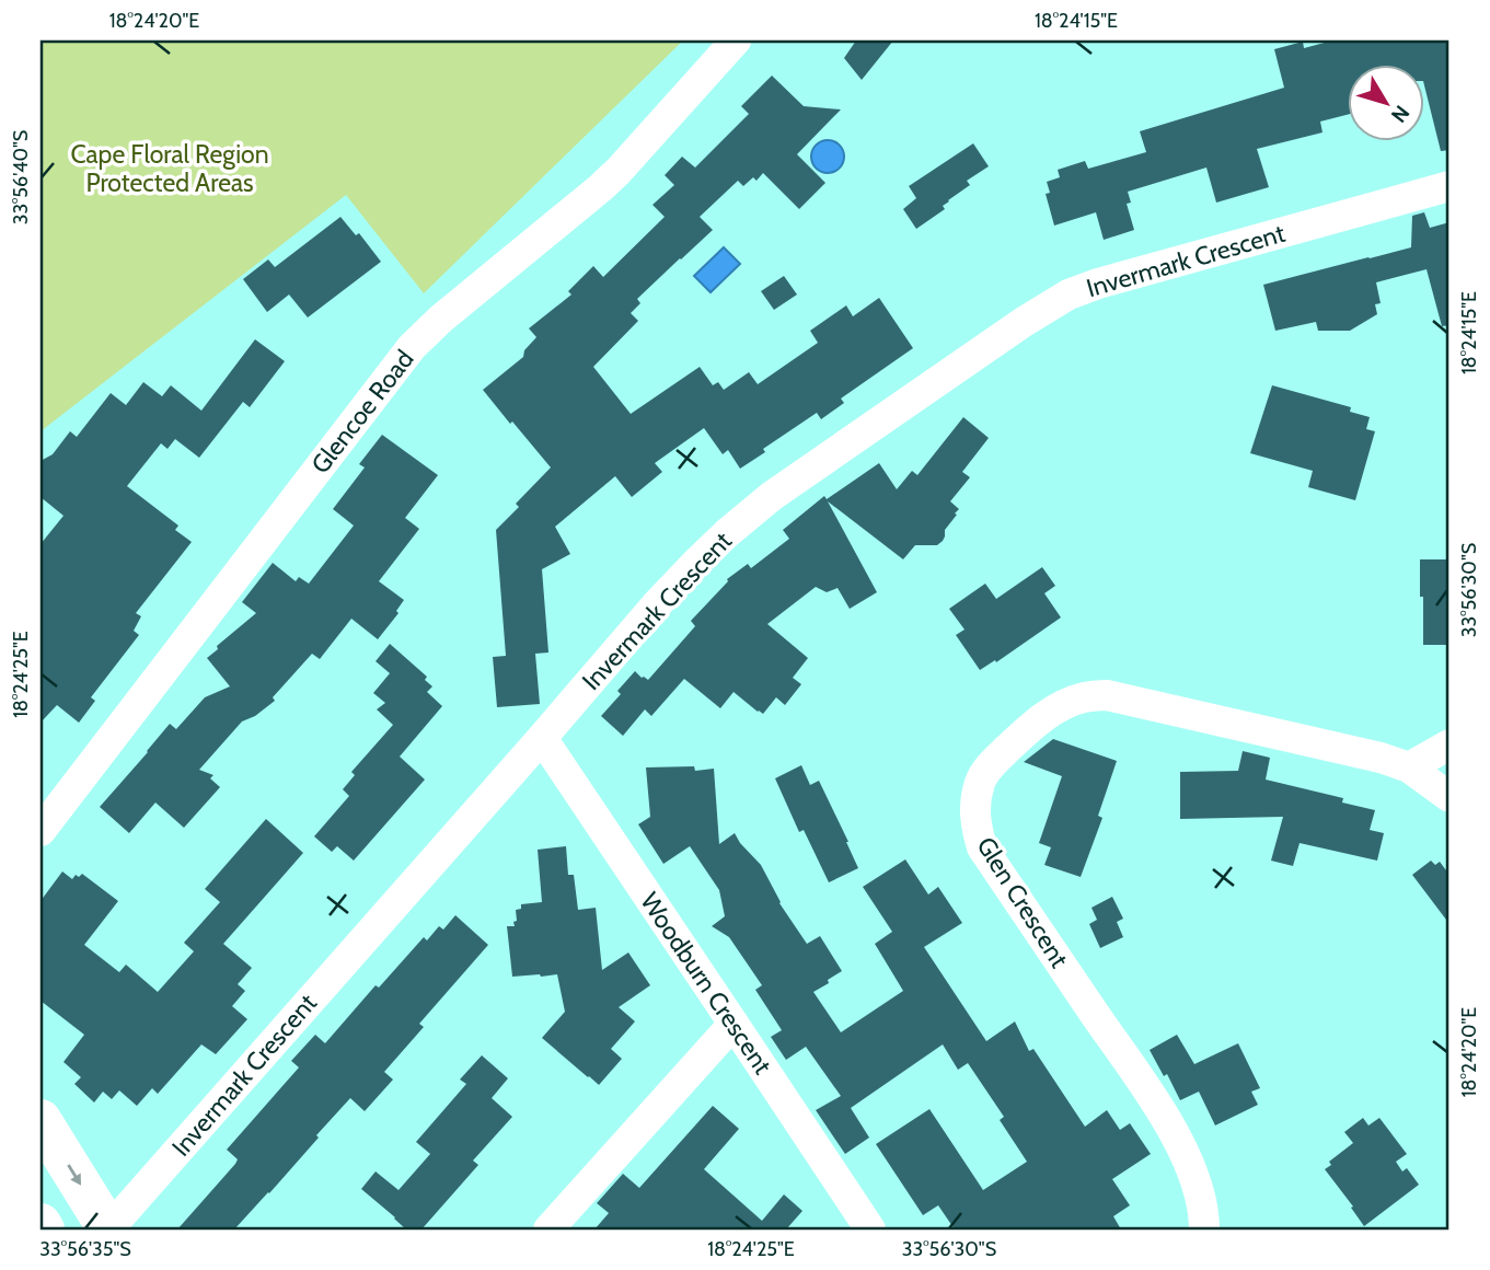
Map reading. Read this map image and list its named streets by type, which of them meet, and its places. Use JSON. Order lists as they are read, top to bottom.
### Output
{
  "streets": {
    "street": [
      "Invermark Crescent",
      "Glencoe Road",
      "Glen Crescent",
      "Woodburn Crescent"
    ]
  },
  "crossings": [
    ["Invermark Crescent", "Woodburn Crescent"]
  ],
  "parks": ["Cape Floral Region Protected Areas"],
  "north": "bottom right",
  "coordinates": [
    "18°24'20\"E",
    "18°24'15\"E",
    "33°56'40\"S",
    "33°56'30\"S",
    "18°24'25\"E",
    "33°56'35\"S"
  ]
}
